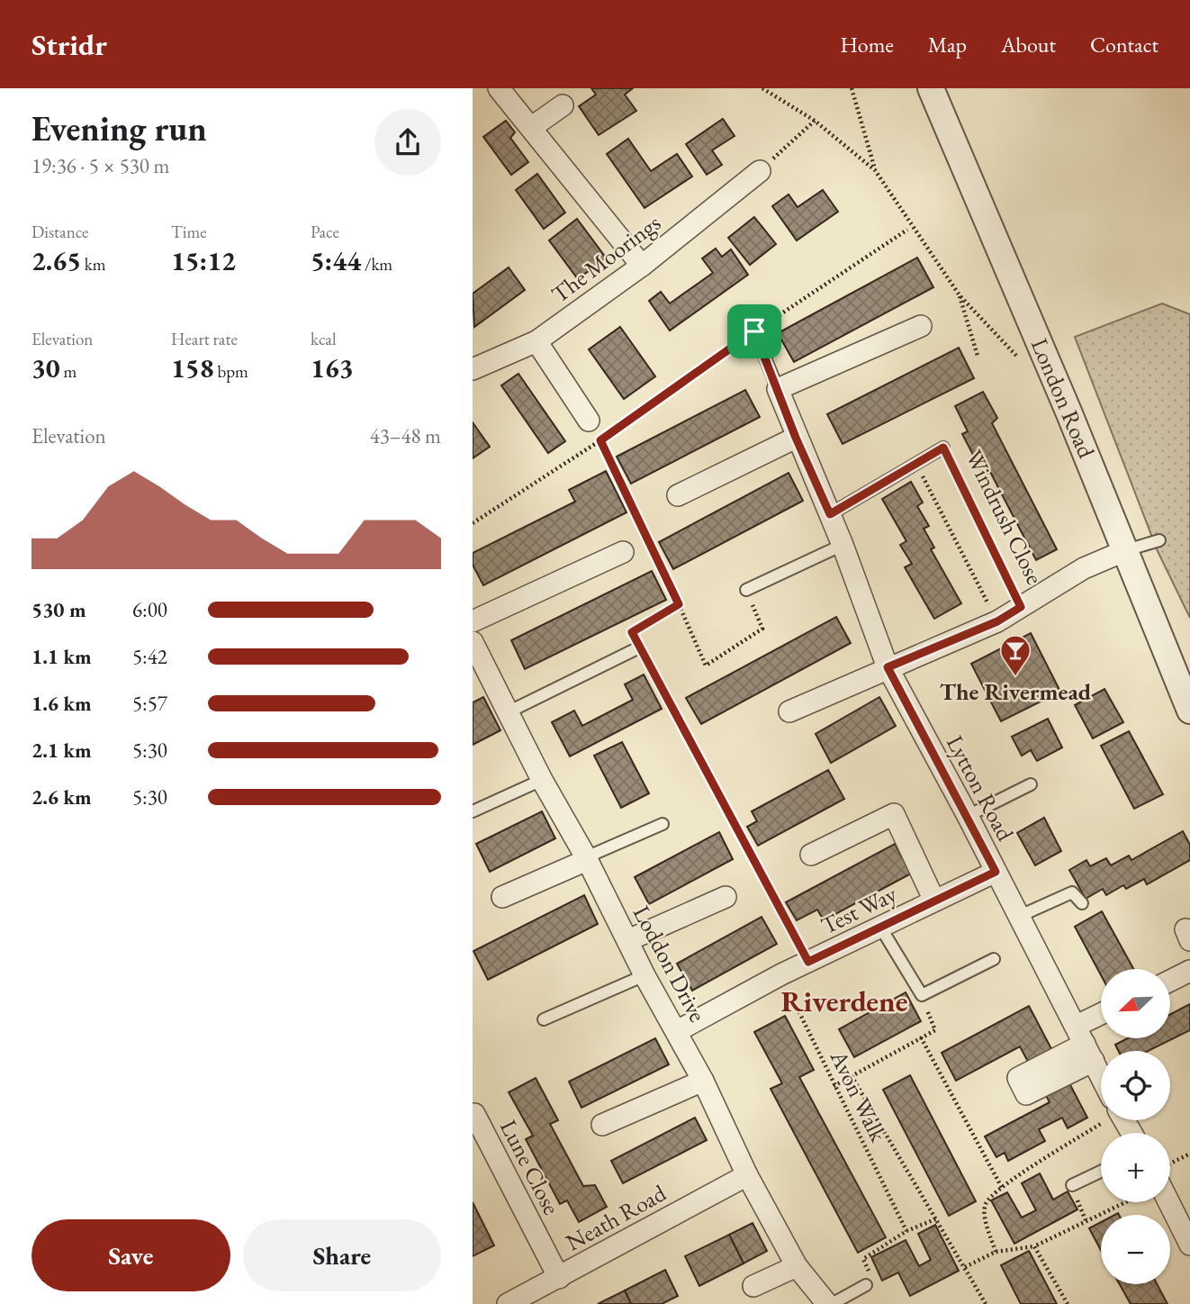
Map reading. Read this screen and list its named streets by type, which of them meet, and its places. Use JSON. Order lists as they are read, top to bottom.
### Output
{
  "streets": {
    "street": [
      "The Moorings",
      "London Road",
      "Windrush Close",
      "Lytton Road",
      "Test Way",
      "Loddon Drive",
      "Lune Close",
      "Neath Road"
    ],
    "path": ["Avon Walk"]
  },
  "crossings": [
    ["London Road", "Windrush Close"],
    ["Windrush Close", "Lytton Road"],
    ["Lytton Road", "Test Way"],
    ["Test Way", "Loddon Drive"],
    ["Test Way", "Avon Walk"],
    ["Loddon Drive", "Neath Road"],
    ["Lune Close", "Neath Road"]
  ],
  "districts": ["Riverdene"],
  "places": {
    "bar": ["The Rivermead"]
  },
  "north": "bottom left",
  "page": {
    "header": "Stridr",
    "nav": [
      "Home",
      "Map",
      "About",
      "Contact"
    ],
    "heading": ["Evening run", "19:36 · 5 × 530 m"],
    "stats": [
      ["Distance", "2.65 km"],
      ["Time", "15:12"],
      ["Pace", "5:44 /km"],
      ["Elevation", "30 m"],
      ["Heart rate", "158 bpm"],
      ["kcal", "163"]
    ],
    "chart": ["Elevation", "43–48 m"],
    "list": [
      {
        "name": "530 m",
        "note": "6:00"
      },
      {
        "name": "1.1 km",
        "note": "5:42"
      },
      {
        "name": "1.6 km",
        "note": "5:57"
      },
      {
        "name": "2.1 km",
        "note": "5:30"
      },
      {
        "name": "2.6 km",
        "note": "5:30"
      }
    ],
    "map_buttons": ["+", "−"],
    "buttons": ["Save", "Share"]
  }
}
